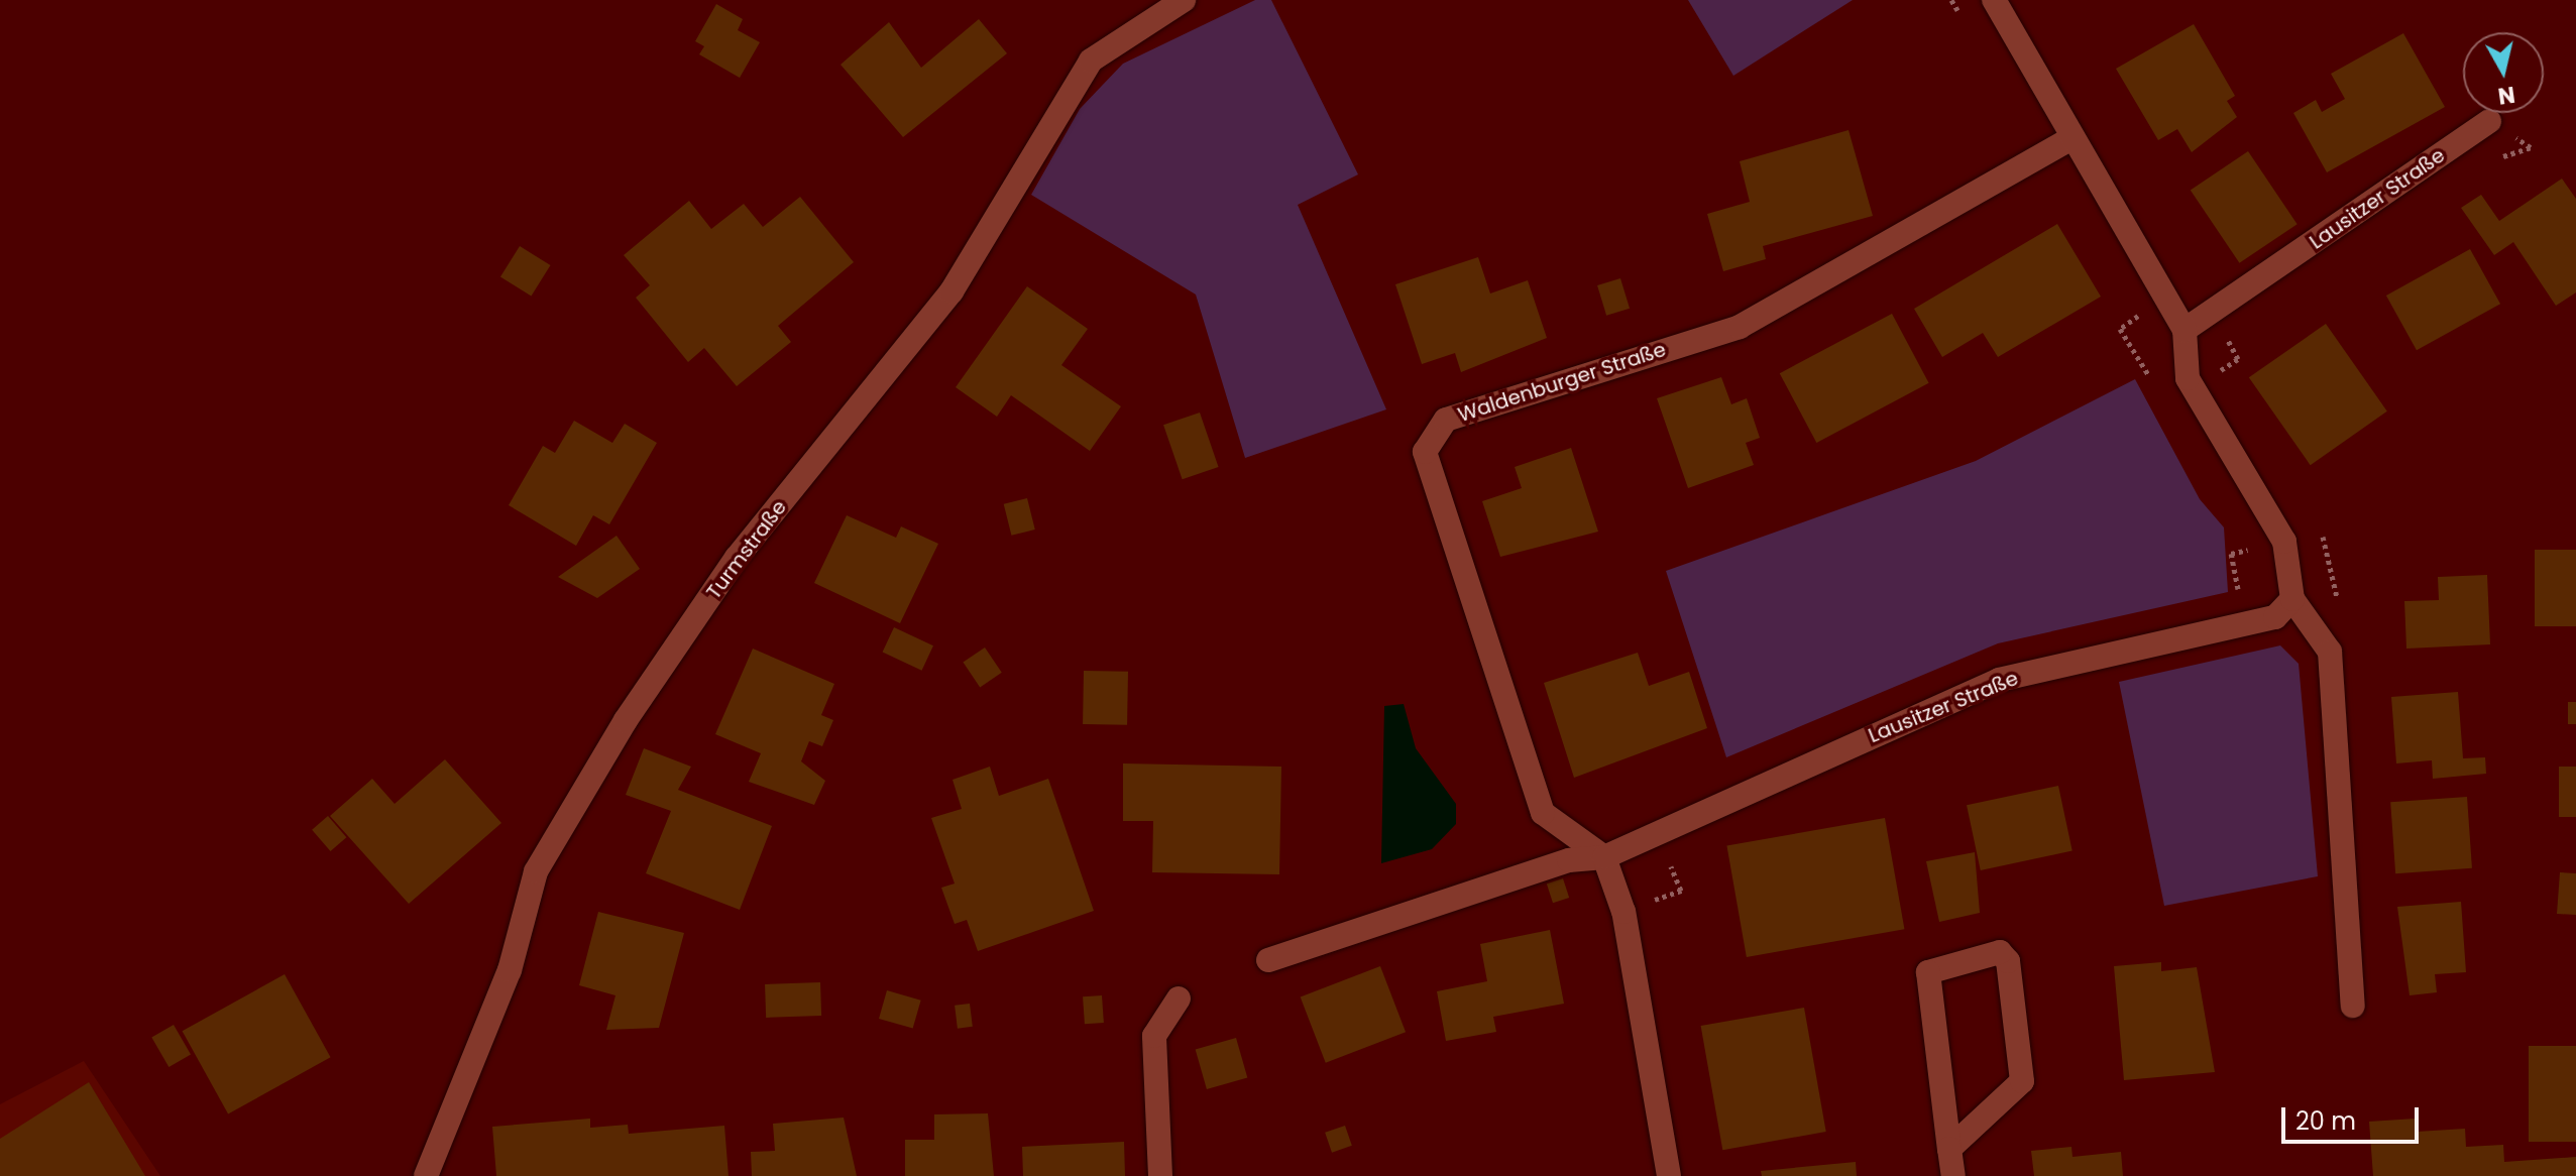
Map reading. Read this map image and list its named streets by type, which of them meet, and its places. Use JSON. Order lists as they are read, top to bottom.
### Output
{
  "streets": {
    "street": ["Lausitzer Straße", "Waldenburger Straße", "Turmstraße"]
  },
  "crossings": [
    ["Lausitzer Straße", "Waldenburger Straße"]
  ],
  "scale_bar": "20 m",
  "north": "bottom"
}
